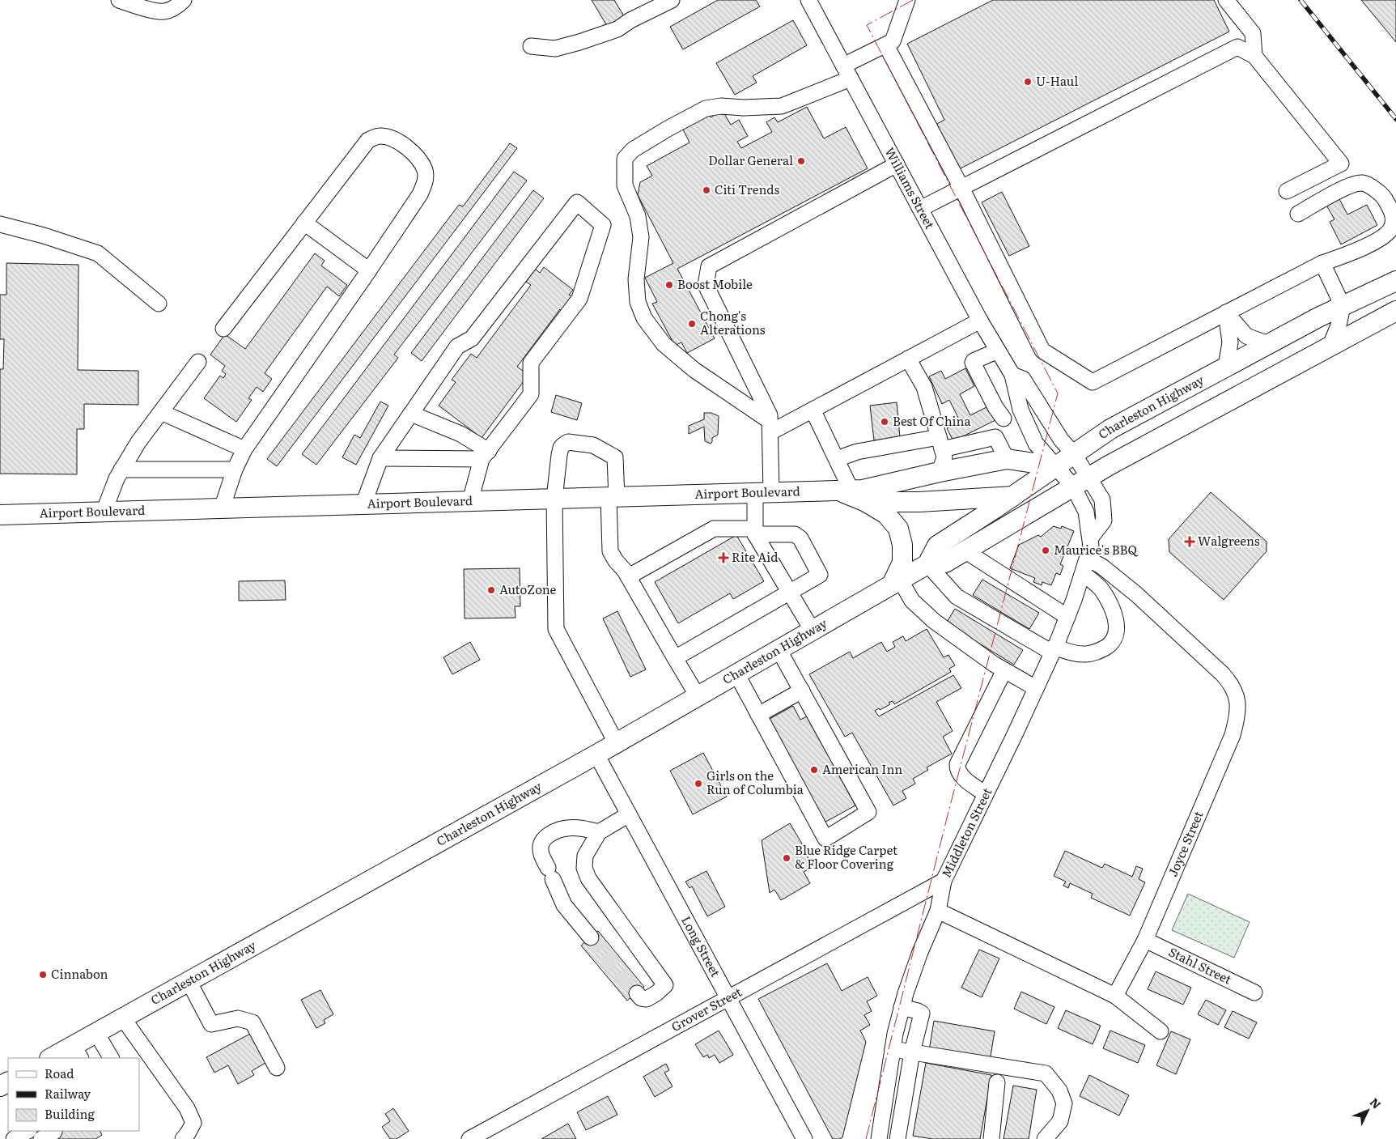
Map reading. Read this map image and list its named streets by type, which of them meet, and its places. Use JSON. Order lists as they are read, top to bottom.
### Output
{
  "streets": {
    "main road": ["Charleston Highway", "Airport Boulevard"],
    "street": [
      "Williams Street",
      "Middleton Street",
      "Joyce Street",
      "Long Street",
      "Stahl Street",
      "Grover Street"
    ]
  },
  "crossings": [
    ["Williams Street", "Charleston Highway"],
    ["Williams Street", "Airport Boulevard"],
    ["Williams Street", "Middleton Street"],
    ["Charleston Highway", "Airport Boulevard"],
    ["Charleston Highway", "Middleton Street"],
    ["Charleston Highway", "Long Street"],
    ["Airport Boulevard", "Middleton Street"],
    ["Middleton Street", "Joyce Street"],
    ["Middleton Street", "Grover Street"],
    ["Joyce Street", "Stahl Street"],
    ["Long Street", "Grover Street"]
  ],
  "places": {
    "other": [
      "U-Haul",
      "Dollar General",
      "Citi Trends",
      "Boost Mobile",
      "Chong's Alterations",
      "Best Of China",
      "Maurice's BBQ",
      "AutoZone",
      "American Inn",
      "Girls on the Run of Columbia",
      "Blue Ridge Carpet & Floor Covering",
      "Cinnabon"
    ],
    "health": ["Walgreens", "Rite Aid"]
  },
  "legend": ["Road", "Railway", "Building"],
  "north": "top right"
}
